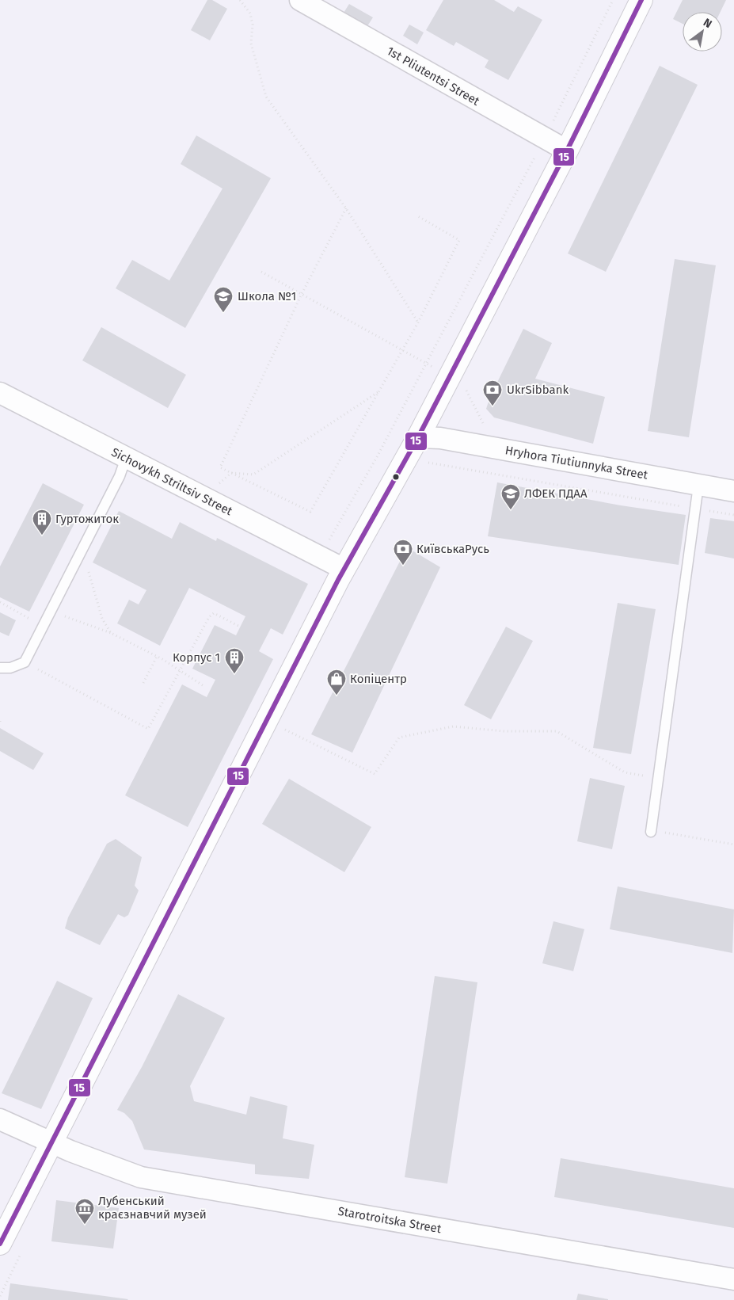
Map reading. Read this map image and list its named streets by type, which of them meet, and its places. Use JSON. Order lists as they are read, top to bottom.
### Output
{
  "streets": {
    "street": [
      "1st Pliutentsi Street",
      "Hryhora Tiutiunnyka Street",
      "Sichovykh Striltsiv Street",
      "Starotroitska Street"
    ]
  },
  "places": {
    "school or university": ["Школа №1", "ЛФЕК ПДАА"],
    "bank": ["UkrSibbank", "КиївськаРусь"],
    "building": ["Гуртожиток", "Корпус 1"],
    "shop": ["Копіцентр"],
    "museum": ["Лубенський краєзнавчий музей"]
  },
  "lines": ["transit line 15"],
  "north": "top right"
}
